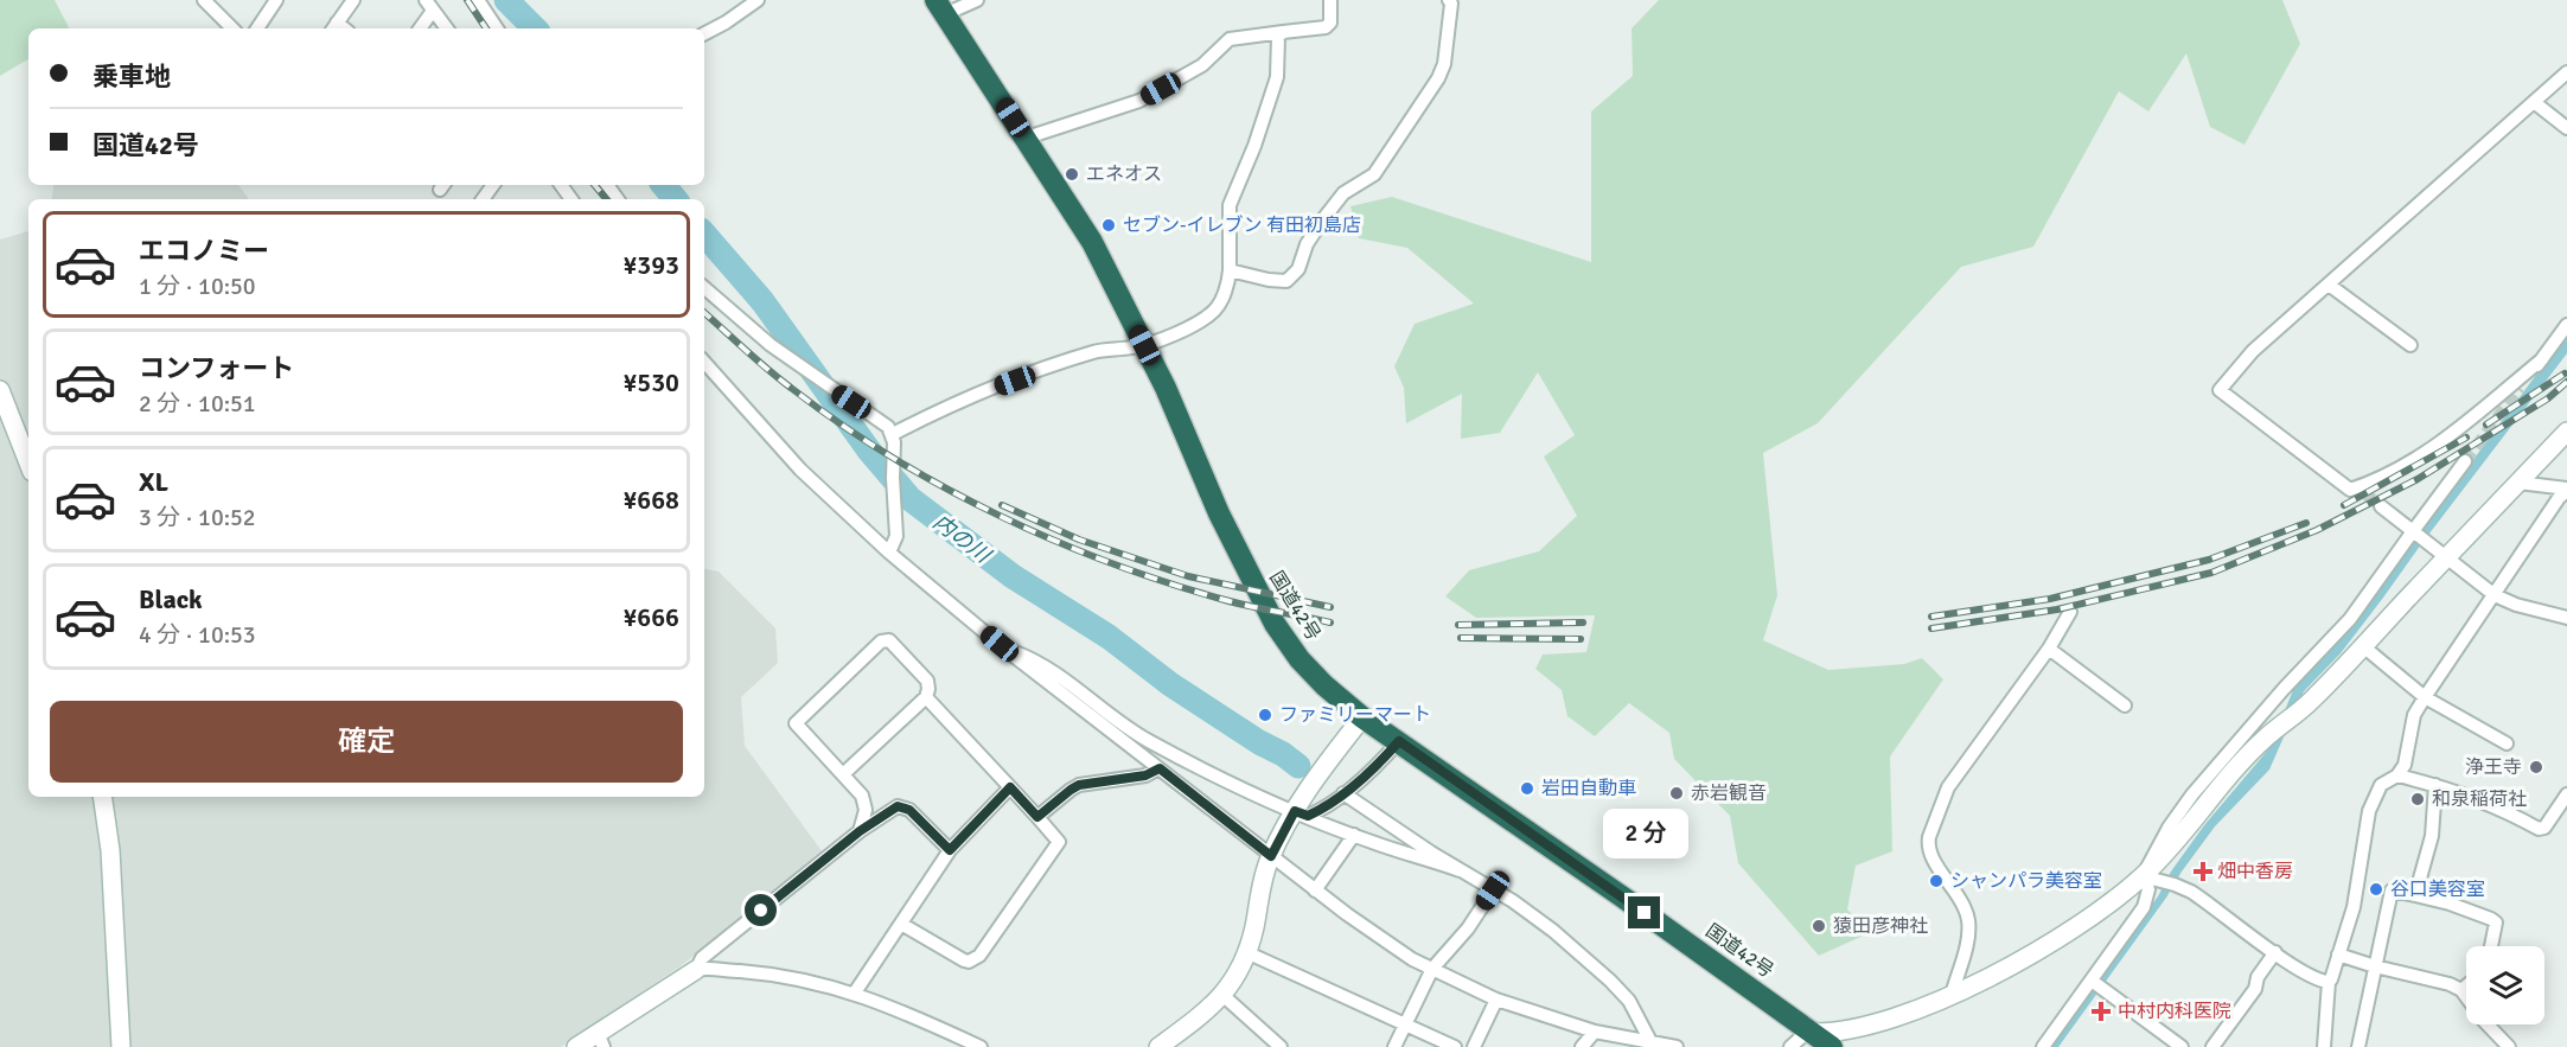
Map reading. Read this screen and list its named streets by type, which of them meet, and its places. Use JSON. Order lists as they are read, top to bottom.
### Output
{
  "streets": {
    "highway": ["国道42号"]
  },
  "water": ["内の川"],
  "places": {
    "other": [
      "エネオス",
      "セブン-イレブン 有田初島店",
      "ファミリーマート",
      "浄王寺",
      "岩田自動車",
      "赤岩観音",
      "和泉稲荷社",
      "シャンパラ美容室",
      "谷口美容室",
      "猿田彦神社"
    ],
    "health": ["畑中香房", "中村内科医院"]
  },
  "page": {
    "banner": ["乗車地", "国道42号"],
    "list": [
      {
        "name": "エコノミー",
        "note": "1 分 · 10:50",
        "value": "¥393"
      },
      {
        "name": "コンフォート",
        "note": "2 分 · 10:51",
        "value": "¥530"
      },
      {
        "name": "XL",
        "note": "3 分 · 10:52",
        "value": "¥668"
      },
      {
        "name": "Black",
        "note": "4 分 · 10:53",
        "value": "¥666"
      }
    ],
    "buttons": "確定",
    "bubble": "2 分"
  }
}
